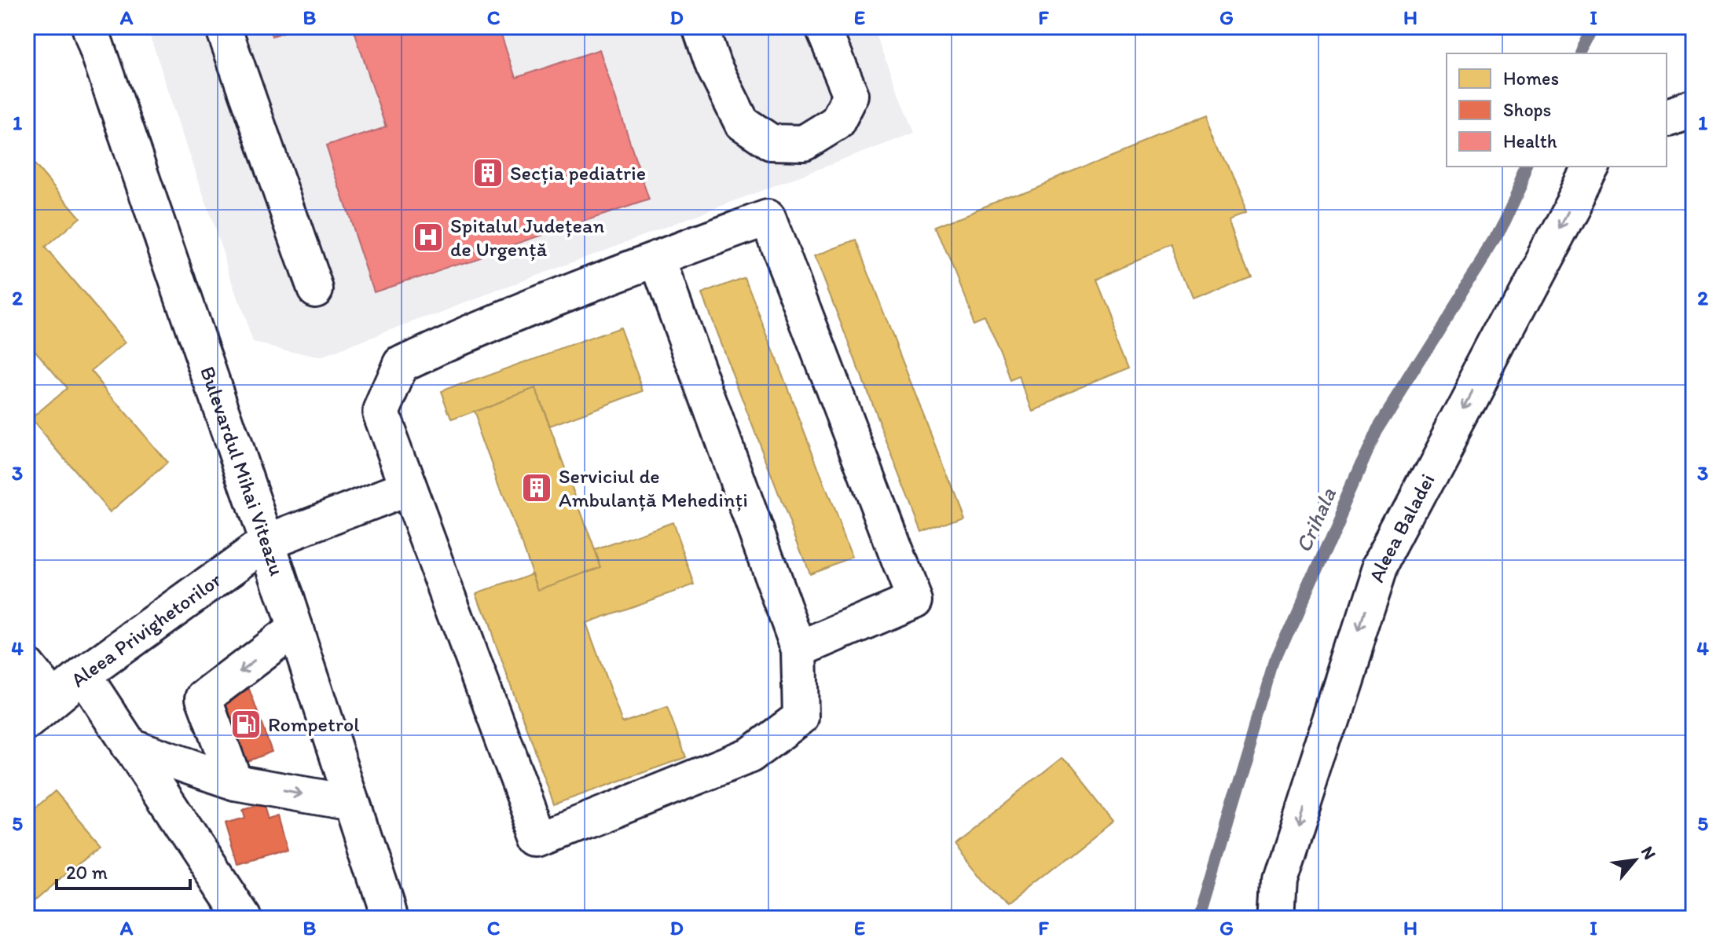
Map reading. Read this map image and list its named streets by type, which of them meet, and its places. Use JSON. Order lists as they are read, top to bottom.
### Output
{
  "streets": {
    "street": ["Bulevardul Mihai Viteazu", "Aleea Baladei", "Aleea Privighetorilor"]
  },
  "crossings": [
    ["Bulevardul Mihai Viteazu", "Aleea Privighetorilor"]
  ],
  "one_way": ["Aleea Baladei"],
  "water": ["Crihala"],
  "places": {
    "building": ["Secția pediatrie", "Serviciul de Ambulanță Mehedinți"],
    "hospital": ["Spitalul Județean de Urgență"],
    "fuel station": ["Rompetrol"]
  },
  "legend": ["Homes", "Shops", "Health"],
  "scale_bar": "20 m",
  "north": "top right",
  "grid": {
    "columns": [
      "A",
      "B",
      "C",
      "D",
      "E",
      "F",
      "G",
      "H",
      "I"
    ],
    "rows": [
      "1",
      "2",
      "3",
      "4",
      "5"
    ]
  }
}
